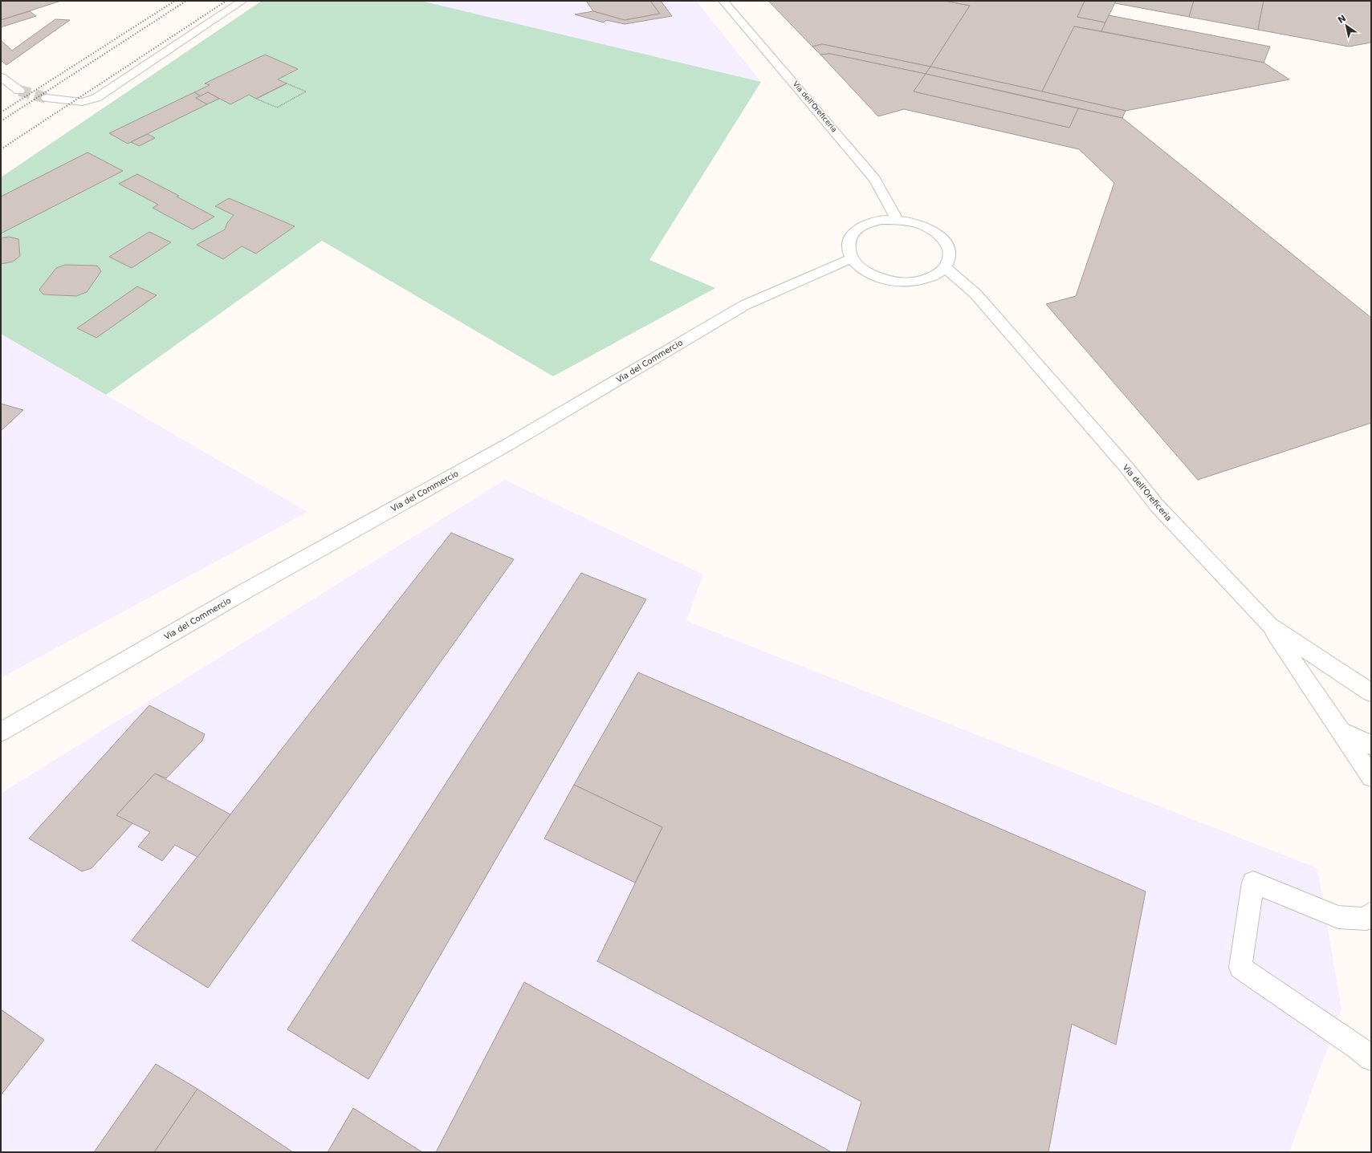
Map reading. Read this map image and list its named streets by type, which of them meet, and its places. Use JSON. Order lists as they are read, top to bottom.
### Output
{
  "streets": {
    "street": ["Via dell'Oreficeria", "Via del Commercio"]
  },
  "crossings": [
    ["Via dell'Oreficeria", "Via del Commercio"]
  ],
  "north": "top left"
}
